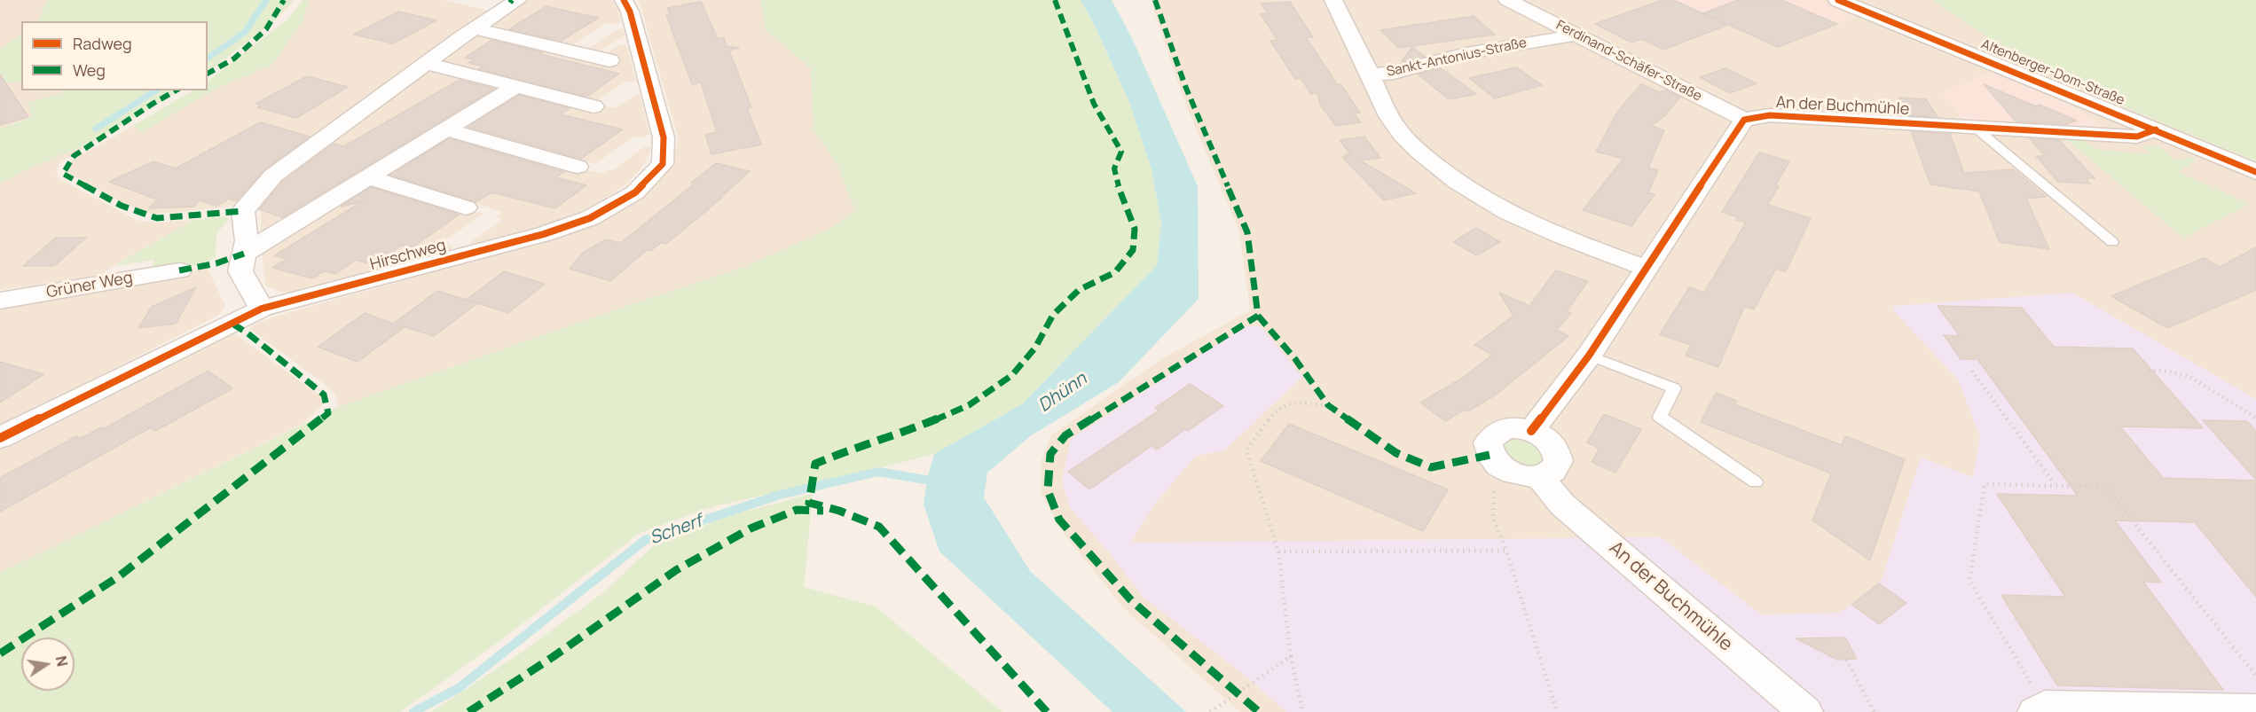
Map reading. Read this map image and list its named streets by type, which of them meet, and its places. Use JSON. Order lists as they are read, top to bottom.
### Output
{
  "streets": {
    "main road": ["Altenberger-Dom-Straße"],
    "street": [
      "Sankt-Antonius-Straße",
      "Ferdinand-Schäfer-Straße",
      "An der Buchmühle",
      "Hirschweg",
      "Grüner Weg"
    ]
  },
  "crossings": [
    ["Sankt-Antonius-Straße", "Ferdinand-Schäfer-Straße"],
    ["Ferdinand-Schäfer-Straße", "An der Buchmühle"],
    ["Altenberger-Dom-Straße", "An der Buchmühle"]
  ],
  "water": ["Dhünn", "Scherf"],
  "legend": ["Radweg", "Weg"],
  "north": "right"
}
